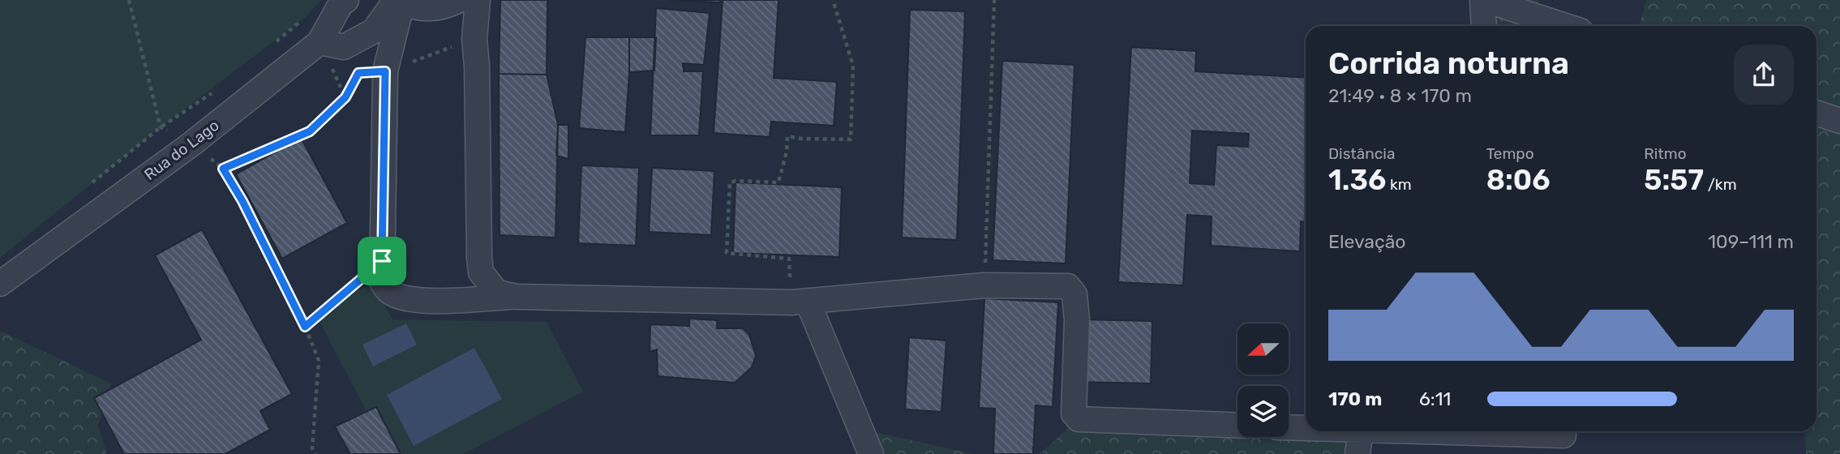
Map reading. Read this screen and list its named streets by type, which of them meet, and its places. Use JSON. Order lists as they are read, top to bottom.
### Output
{
  "streets": {
    "street": ["Rua do Lago"]
  },
  "north": "left",
  "page": {
    "heading": ["Corrida noturna", "21:49 · 8 × 170 m"],
    "stats": [
      ["Distância", "1.36 km"],
      ["Tempo", "8:06"],
      ["Ritmo", "5:57 /km"]
    ],
    "chart": ["Elevação", "109–111 m"],
    "list": [
      {
        "name": "170 m",
        "note": "6:11"
      }
    ]
  }
}
